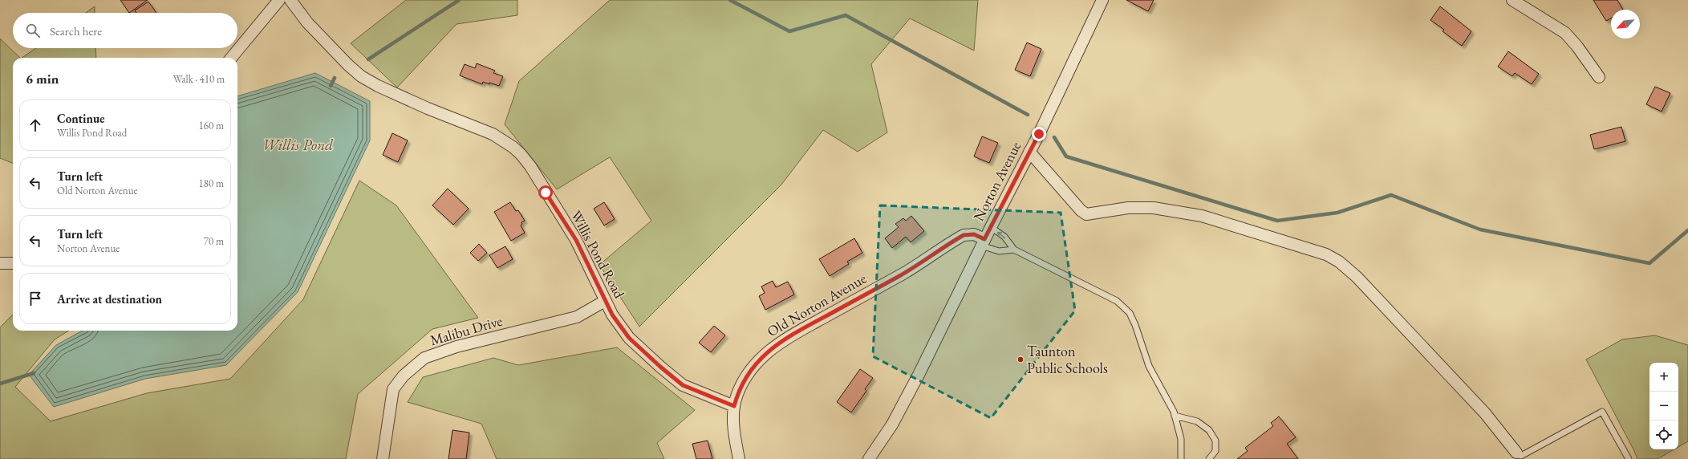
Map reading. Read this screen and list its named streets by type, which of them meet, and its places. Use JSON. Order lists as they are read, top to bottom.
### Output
{
  "streets": {
    "street": [
      "Norton Avenue",
      "Willis Pond Road",
      "Old Norton Avenue",
      "Malibu Drive"
    ]
  },
  "crossings": [
    ["Norton Avenue", "Old Norton Avenue"],
    ["Willis Pond Road", "Old Norton Avenue"],
    ["Willis Pond Road", "Malibu Drive"]
  ],
  "water": ["Willis Pond"],
  "places": ["Taunton Public Schools"],
  "north": "bottom left",
  "page": {
    "search": "Search here",
    "heading": ["6 min", "Walk · 410 m"],
    "list": [
      ["Continue", "Willis Pond Road", "160 m"],
      ["Turn left", "Old Norton Avenue", "180 m"],
      ["Turn left", "Norton Avenue", "70 m"],
      "Arrive at destination"
    ],
    "map_buttons": ["+", "−"]
  }
}
